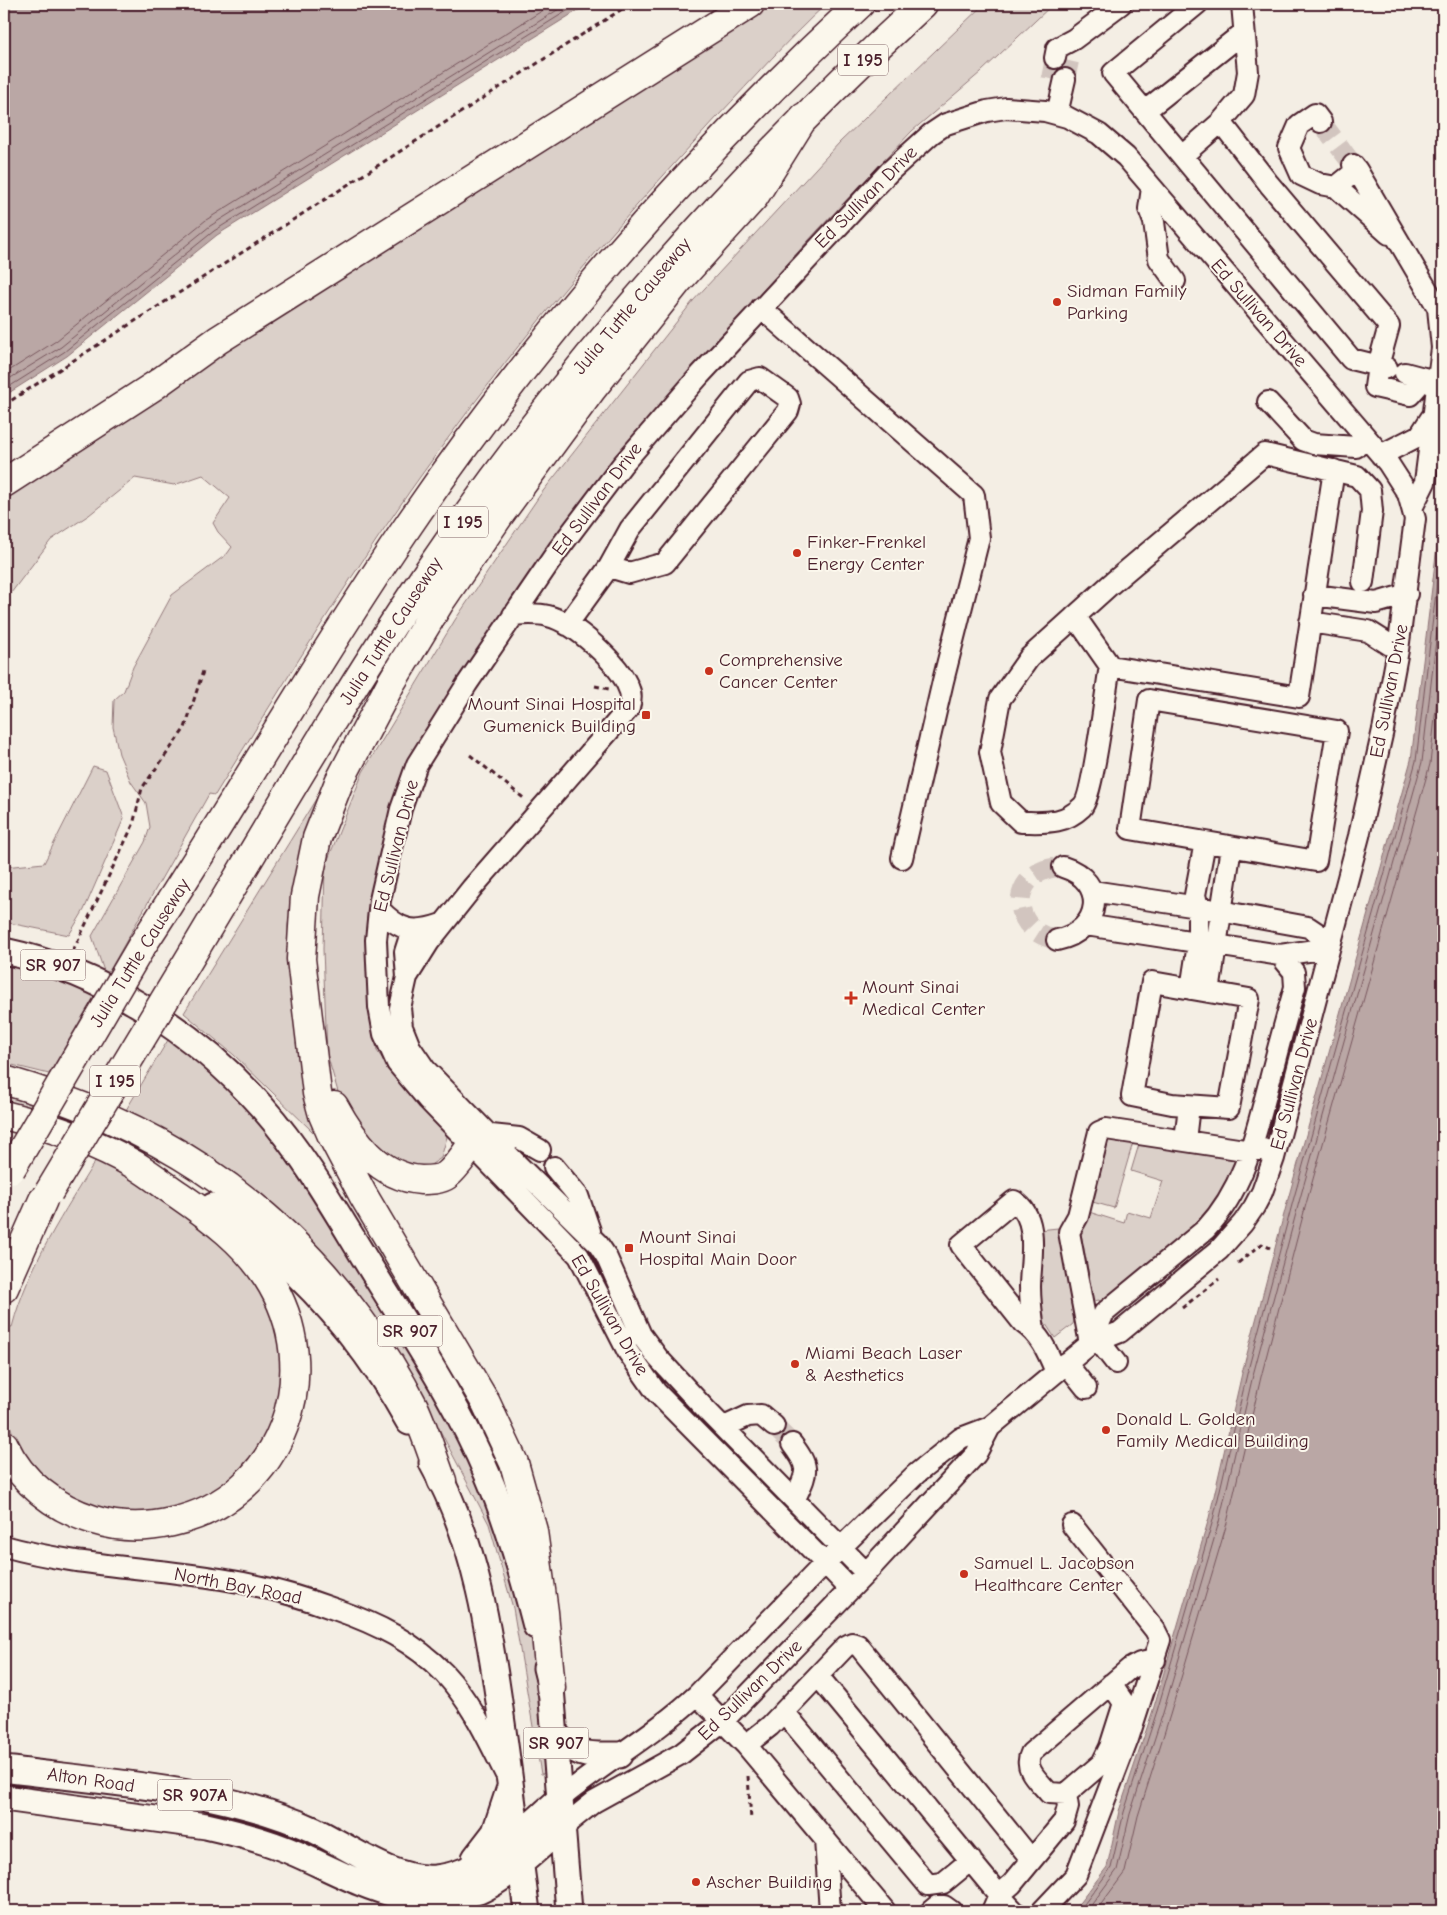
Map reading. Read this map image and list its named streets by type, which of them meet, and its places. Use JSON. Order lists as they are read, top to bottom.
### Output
{
  "streets": {
    "highway": ["I 195", "Julia Tuttle Causeway", "SR 907"],
    "main road": ["Alton Road", "SR 907A"],
    "street": ["Ed Sullivan Drive", "North Bay Road"]
  },
  "crossings": [
    ["Ed Sullivan Drive", "SR 907"],
    ["Ed Sullivan Drive", "SR 907A"],
    ["SR 907", "North Bay Road"],
    ["SR 907", "SR 907A"],
    ["Alton Road", "SR 907A"]
  ],
  "places": {
    "other": [
      "Sidman Family Parking",
      "Finker-Frenkel Energy Center",
      "Comprehensive Cancer Center",
      "Miami Beach Laser & Aesthetics",
      "Donald L. Golden Family Medical Building",
      "Samuel L. Jacobson Healthcare Center",
      "Ascher Building"
    ],
    "transit": ["Mount Sinai Hospital Gumenick Building", "Mount Sinai Hospital Main Door"],
    "health": ["Mount Sinai Medical Center"]
  }
}
